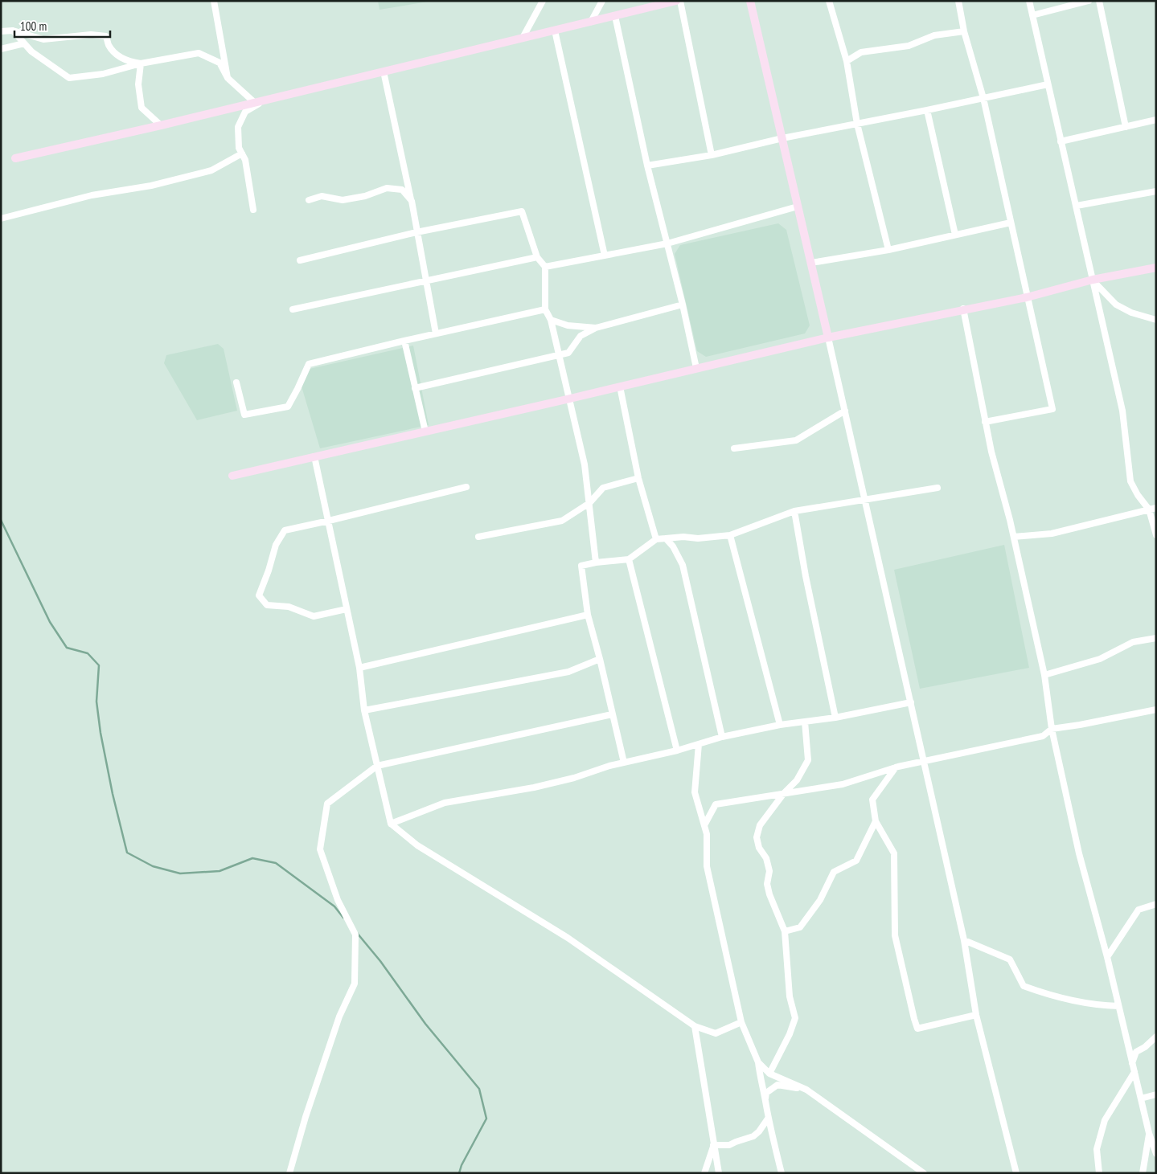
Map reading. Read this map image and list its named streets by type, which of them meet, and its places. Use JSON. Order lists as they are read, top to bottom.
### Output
{
  "scale_bar": "100 m"
}
